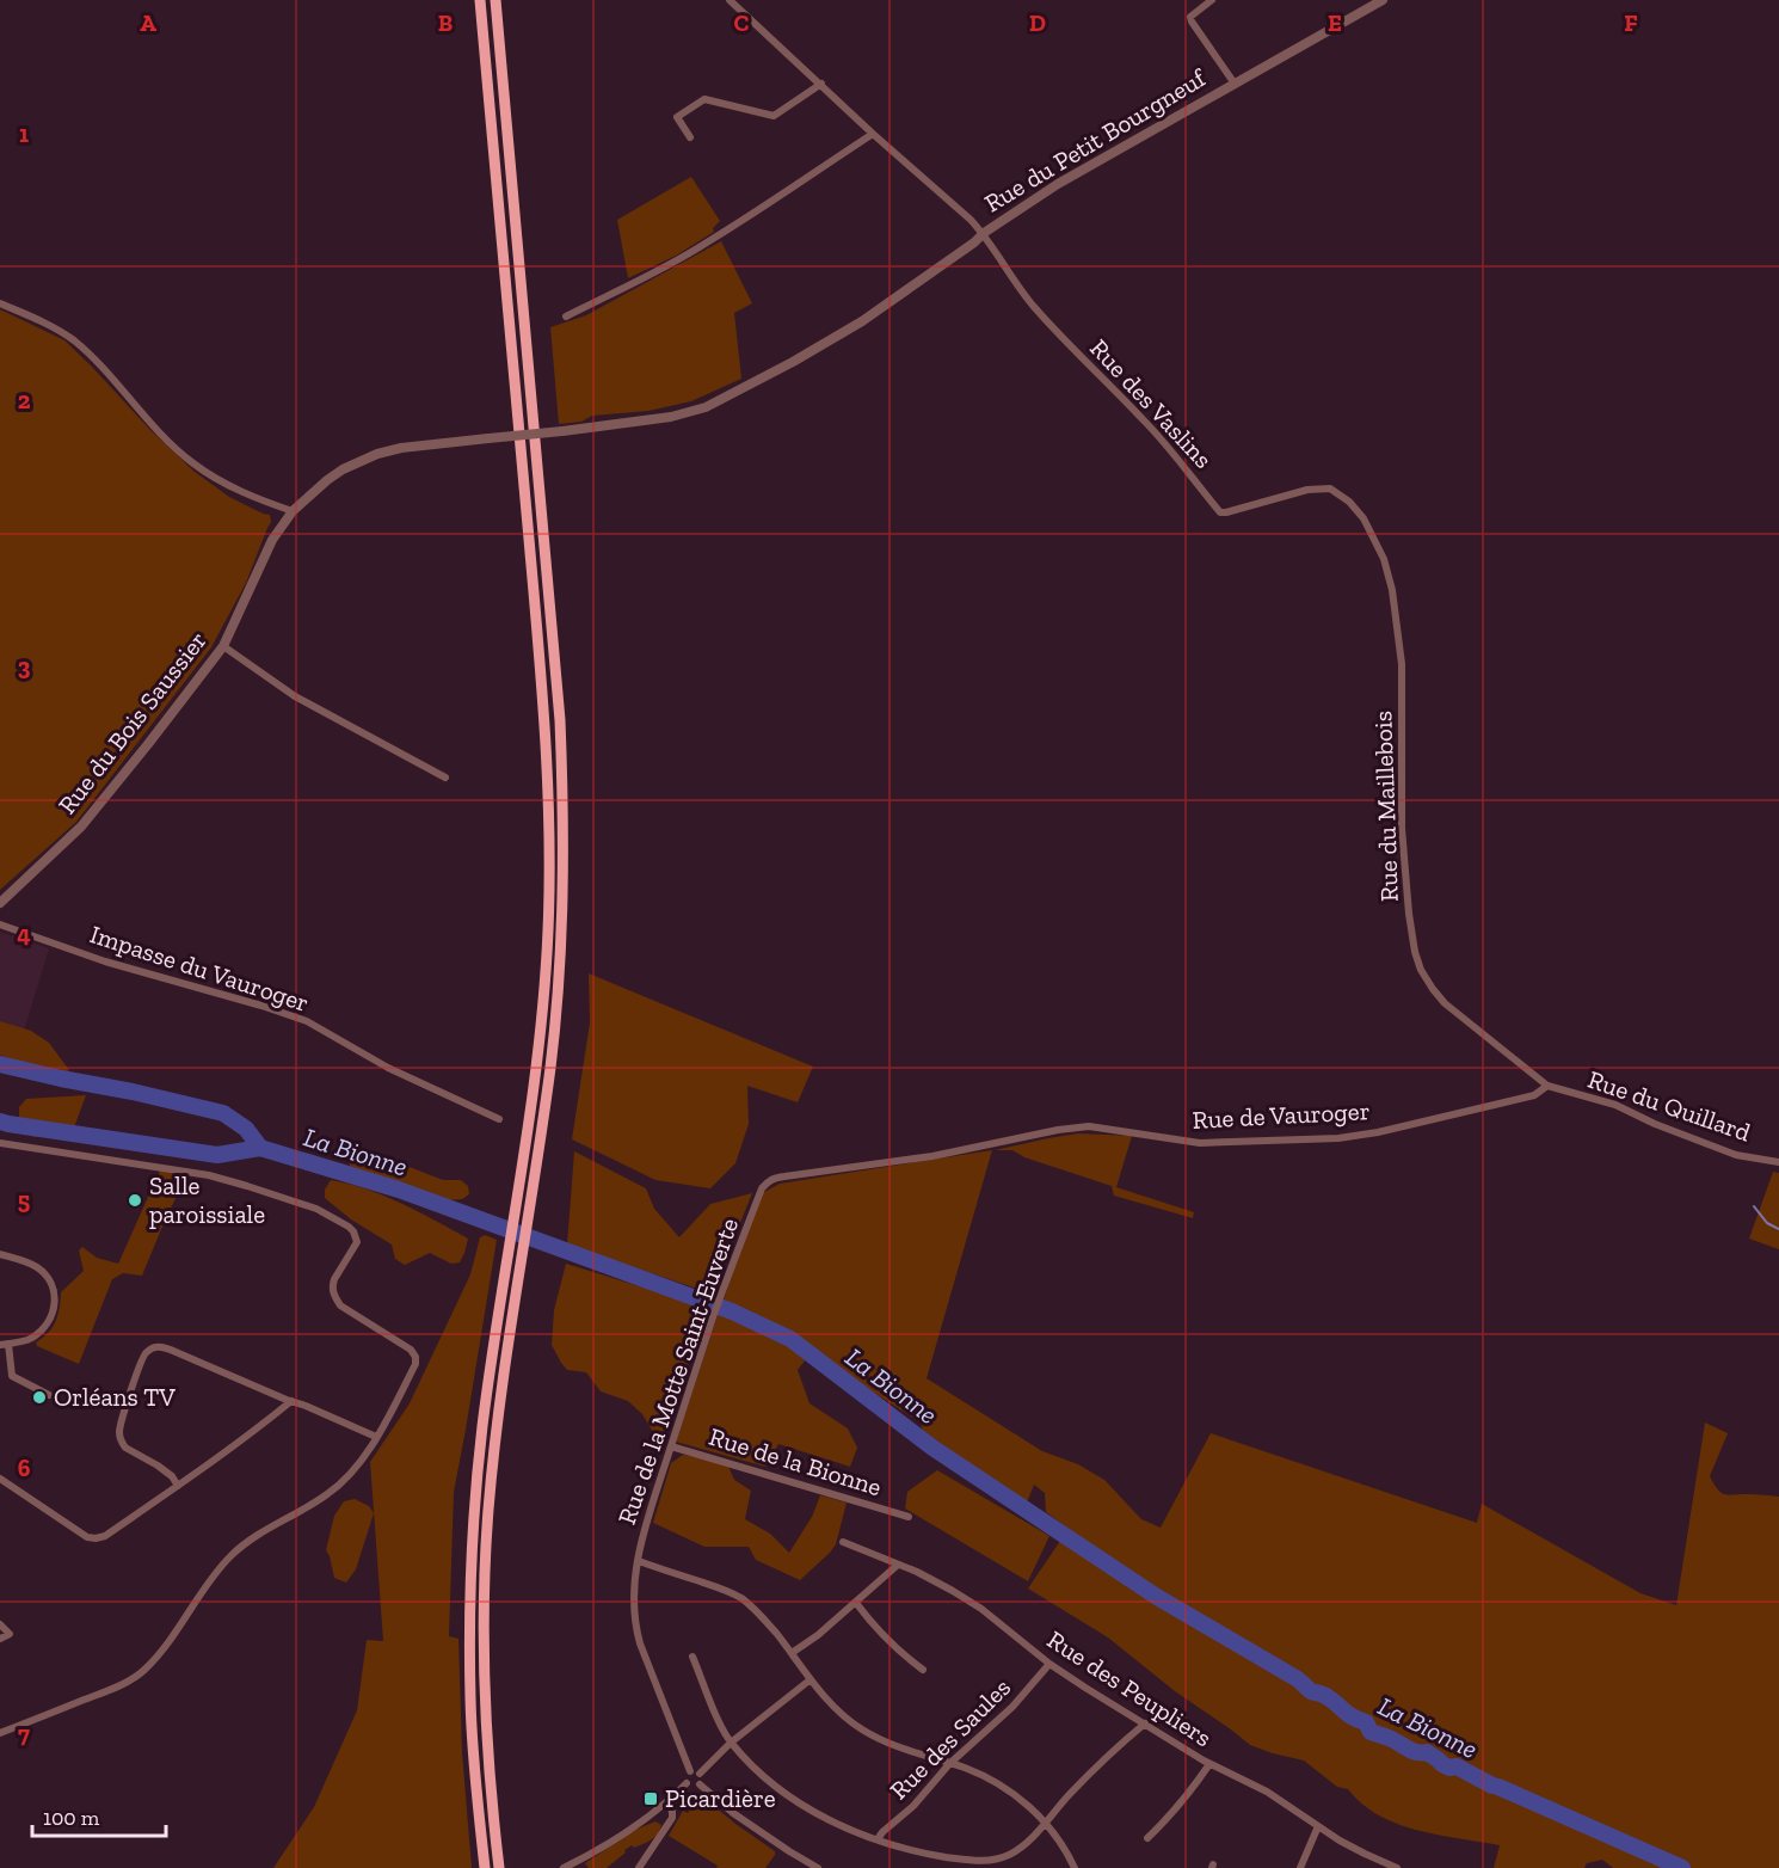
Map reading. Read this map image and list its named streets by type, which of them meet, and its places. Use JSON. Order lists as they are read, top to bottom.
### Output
{
  "streets": {
    "street": [
      "Rue du Petit Bourgneuf",
      "Rue des Vaslins",
      "Rue du Bois Saussier",
      "Rue du Maillebois",
      "Impasse du Vauroger",
      "Rue du Quillard",
      "Rue de Vauroger",
      "Rue de la Motte Saint-Euverte",
      "Rue de la Bionne",
      "Rue des Peupliers",
      "Rue des Saules"
    ]
  },
  "crossings": [
    ["Rue du Petit Bourgneuf", "Rue des Vaslins"],
    ["Rue du Petit Bourgneuf", "Rue du Bois Saussier"],
    ["Rue des Vaslins", "Rue du Bois Saussier"],
    ["Rue des Vaslins", "Rue du Maillebois"],
    ["Rue du Maillebois", "Rue du Quillard"],
    ["Rue du Maillebois", "Rue de Vauroger"],
    ["Rue du Quillard", "Rue de Vauroger"],
    ["Rue de Vauroger", "Rue de la Motte Saint-Euverte"],
    ["Rue de la Motte Saint-Euverte", "Rue de la Bionne"],
    ["Rue des Peupliers", "Rue des Saules"]
  ],
  "water": ["La Bionne"],
  "places": {
    "other": ["Salle paroissiale", "Orléans TV"],
    "transit": ["Picardière"]
  },
  "scale_bar": "100 m",
  "grid": {
    "columns": [
      "A",
      "B",
      "C",
      "D",
      "E",
      "F"
    ],
    "rows": [
      "1",
      "2",
      "3",
      "4",
      "5",
      "6",
      "7"
    ]
  }
}
